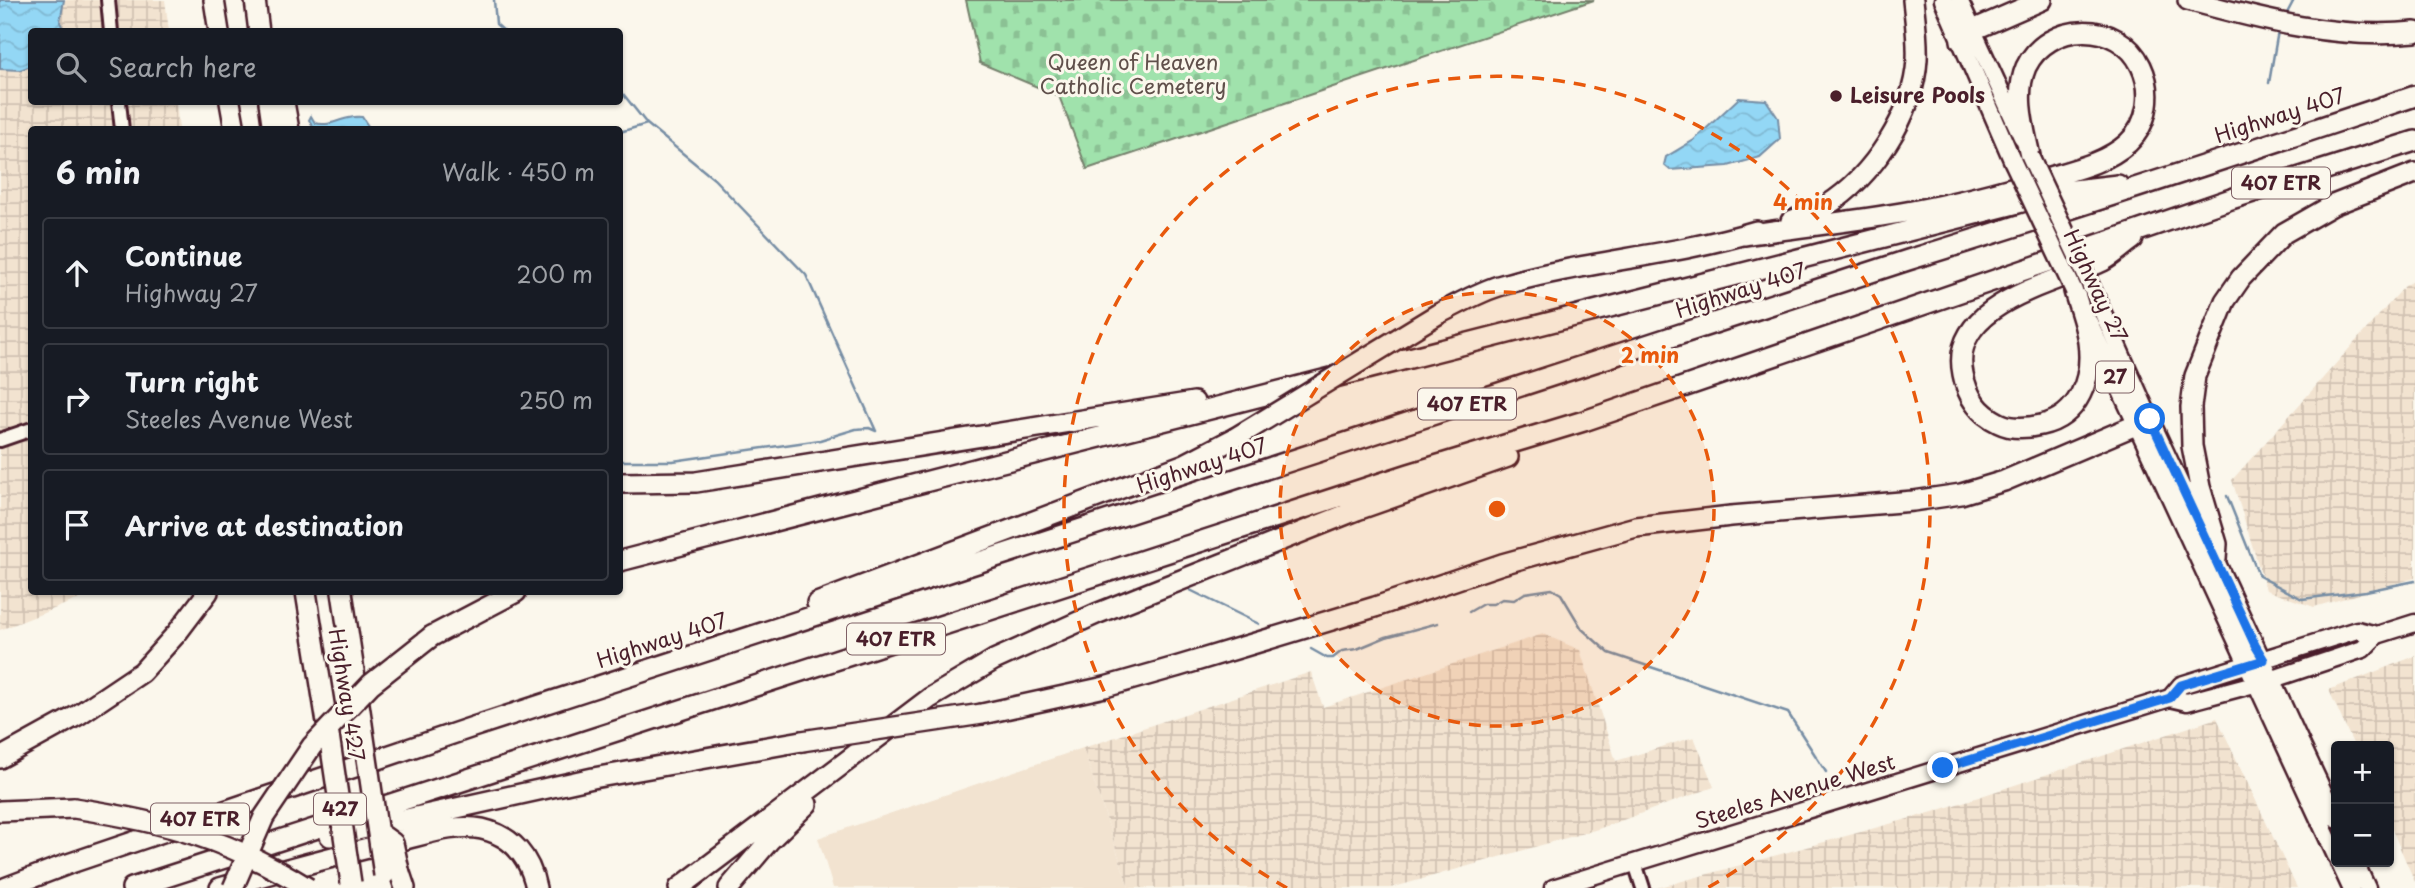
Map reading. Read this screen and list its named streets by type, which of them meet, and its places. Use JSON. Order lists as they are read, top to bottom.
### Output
{
  "streets": {
    "highway": [
      "Highway 407",
      "407 ETR",
      "Highway 427",
      "427"
    ],
    "main road": ["Highway 27", "27", "Steeles Avenue West"]
  },
  "crossings": [
    ["Highway 27", "Steeles Avenue West"]
  ],
  "parks": ["Queen of Heaven Catholic Cemetery"],
  "places": ["Leisure Pools"],
  "page": {
    "search": "Search here",
    "heading": ["6 min", "Walk · 450 m"],
    "list": [
      ["Continue", "Highway 27", "200 m"],
      ["Turn right", "Steeles Avenue West", "250 m"],
      "Arrive at destination"
    ],
    "map_buttons": ["+", "−"]
  },
  "rings": ["4 min", "2 min"]
}
